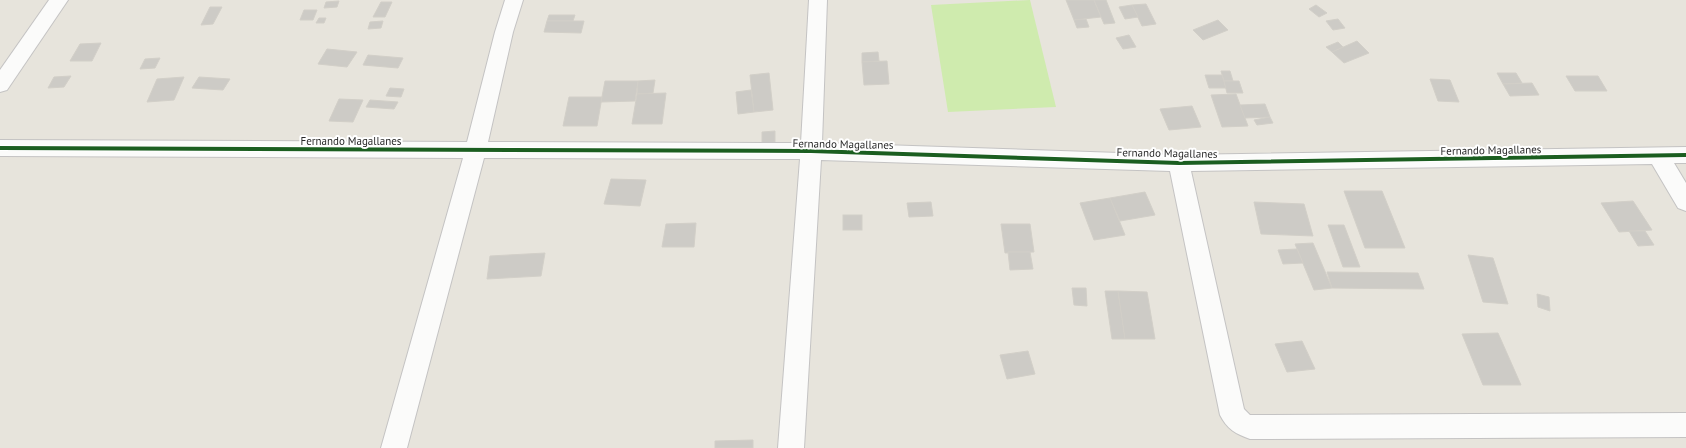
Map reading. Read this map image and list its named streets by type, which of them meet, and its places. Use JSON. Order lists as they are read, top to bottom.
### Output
{
  "streets": {
    "street": ["Fernando Magallanes"]
  }
}
